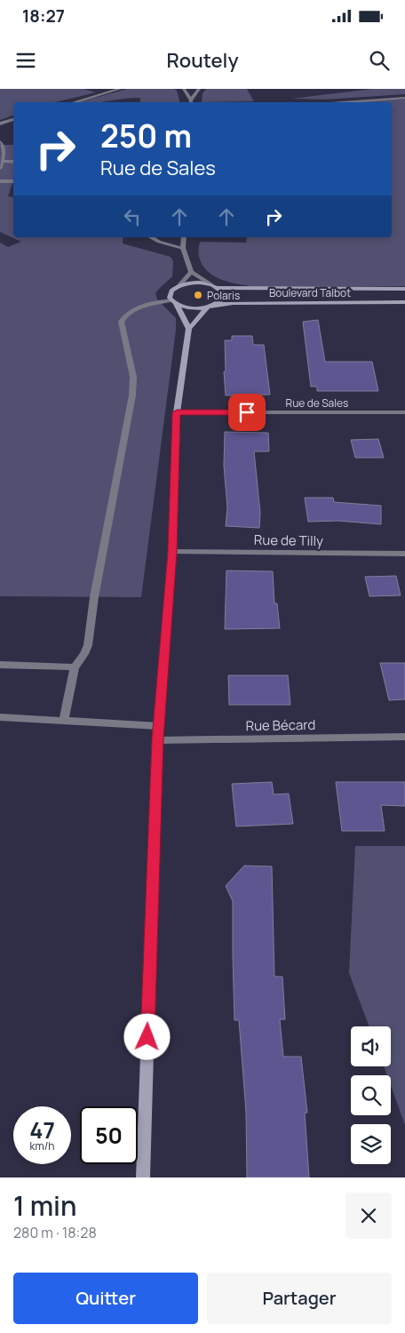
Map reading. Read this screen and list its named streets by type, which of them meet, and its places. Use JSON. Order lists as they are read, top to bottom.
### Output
{
  "streets": {
    "main road": ["Boulevard Talbot"],
    "street": ["Rue de Sales", "Rue de Tilly", "Rue Bécard"]
  },
  "places": ["Polaris"],
  "page": {
    "status": "18:27",
    "header": "Routely",
    "turn": ["250 m", "Rue de Sales"],
    "speed": "47 km/h",
    "limit": "50",
    "heading": ["1 min", "280 m · 18:28"],
    "buttons": ["Quitter", "Partager"]
  }
}
